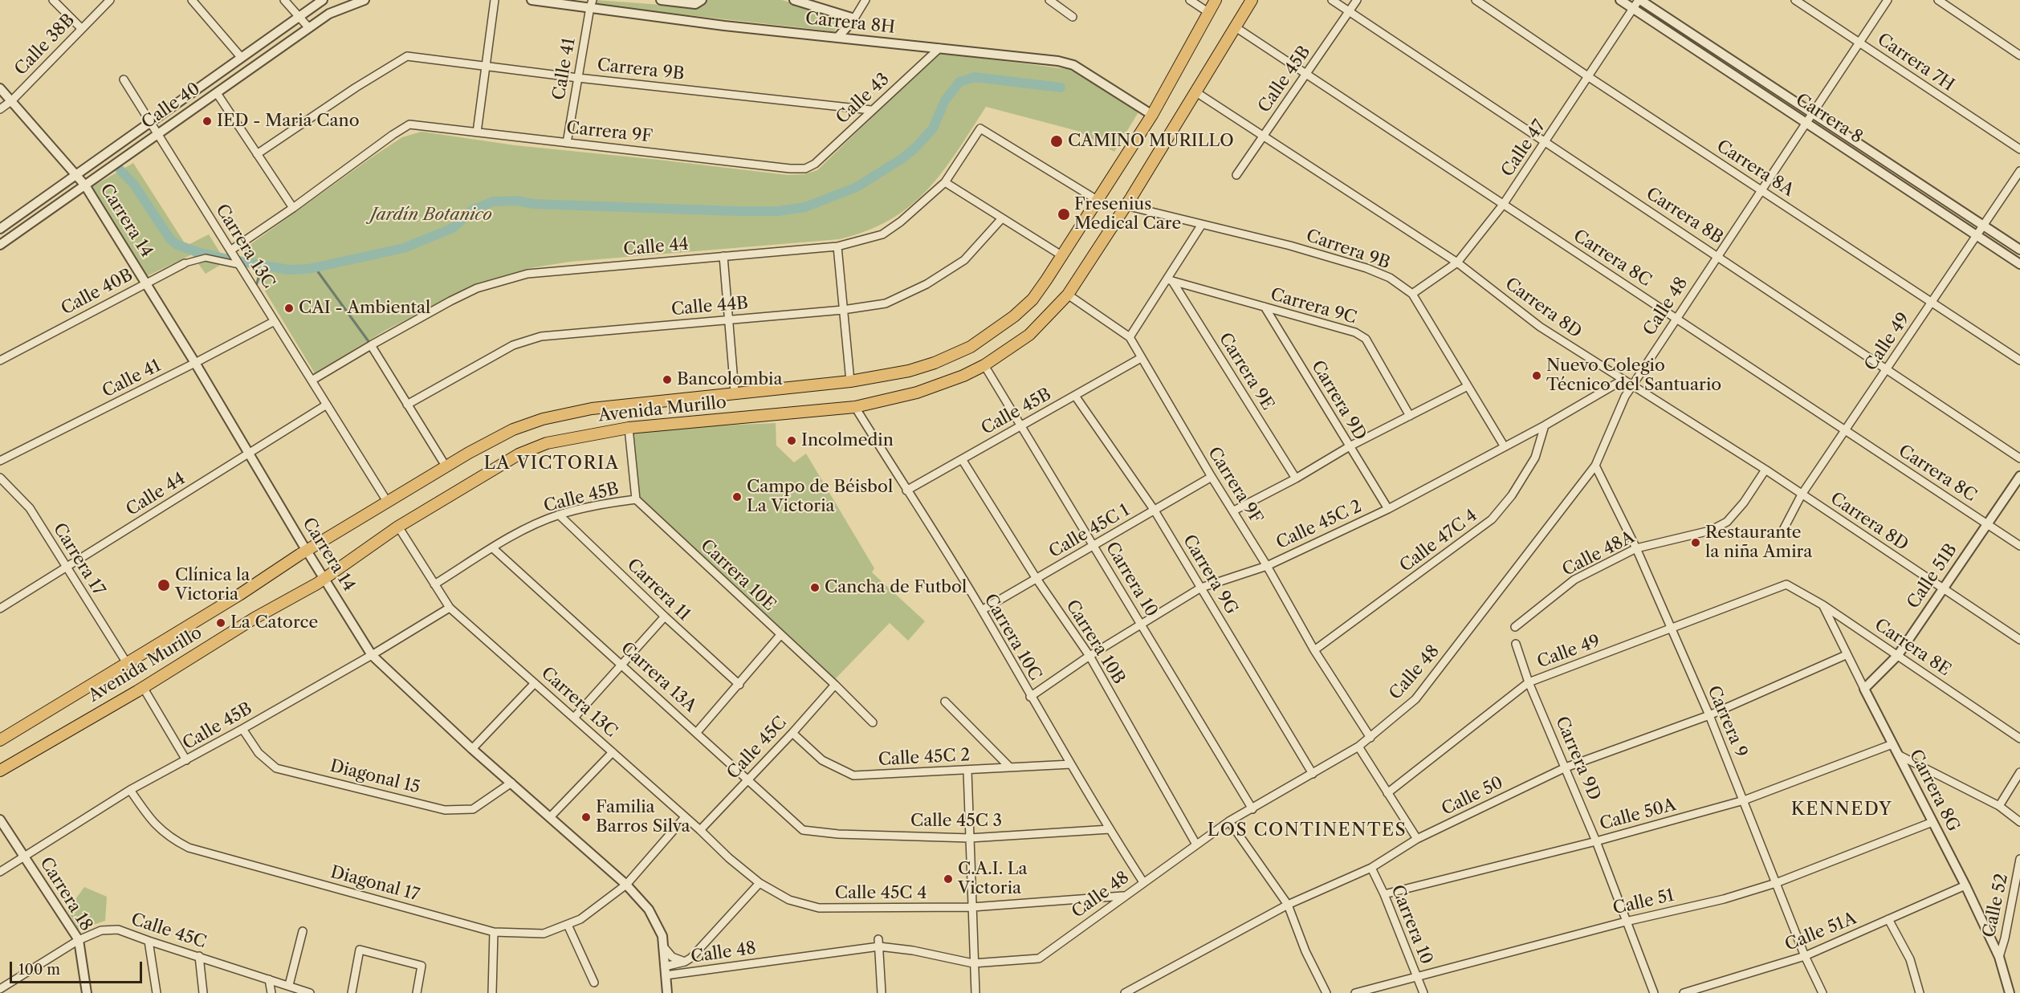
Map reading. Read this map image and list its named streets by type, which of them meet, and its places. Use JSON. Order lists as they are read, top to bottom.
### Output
{
  "streets": {
    "main road": ["Avenida Murillo"],
    "street": [
      "Carrera 8H",
      "Calle 38B",
      "Carrera 7H",
      "Calle 41",
      "Carrera 9B",
      "Calle 45B",
      "Calle 43",
      "Calle 40",
      "Carrera 8",
      "Carrera 9F",
      "Calle 47",
      "Carrera 8A",
      "Carrera 8B",
      "Carrera 14",
      "Carrera 13C",
      "Calle 44",
      "Carrera 8C",
      "Calle 40B",
      "Calle 44B",
      "Carrera 9C",
      "Calle 48",
      "Carrera 8D",
      "Calle 49",
      "Carrera 9E",
      "Carrera 9D",
      "Calle 45C 2",
      "Calle 45C 1",
      "Calle 47C 4",
      "Calle 48A",
      "Carrera 17",
      "Carrera 9G",
      "Carrera 10E",
      "Calle 51B",
      "Carrera 10",
      "Carrera 11",
      "Carrera 10C",
      "Carrera 10B",
      "Carrera 8E",
      "Carrera 13A",
      "Carrera 9",
      "Calle 45C",
      "Diagonal 15",
      "Carrera 8G",
      "Calle 50",
      "Calle 50A",
      "Calle 45C 3",
      "Diagonal 17",
      "Calle 45C 4",
      "Carrera 18",
      "Calle 51",
      "Calle 52",
      "Calle 51A"
    ]
  },
  "crossings": [
    ["Carrera 8H", "Calle 41"],
    ["Carrera 8H", "Calle 43"],
    ["Carrera 8H", "Avenida Murillo"],
    ["Calle 38B", "Carrera 14"],
    ["Carrera 7H", "Calle 48"],
    ["Calle 41", "Carrera 9B"],
    ["Calle 41", "Carrera 9F"],
    ["Calle 41", "Carrera 14"],
    ["Calle 41", "Carrera 13C"],
    ["Carrera 9B", "Calle 43"],
    ["Carrera 9B", "Calle 47"],
    ["Carrera 9B", "Avenida Murillo"],
    ["Carrera 9B", "Calle 45C 2"],
    ["Calle 45B", "Carrera 9F"],
    ["Calle 45B", "Carrera 8B"],
    ["Calle 45B", "Carrera 14"],
    ["Calle 45B", "Carrera 13C"],
    ["Calle 45B", "Carrera 8C"],
    ["Calle 45B", "Carrera 8D"],
    ["Calle 45B", "Carrera 9G"],
    ["Calle 45B", "Carrera 10E"],
    ["Calle 45B", "Carrera 10"],
    ["Calle 45B", "Carrera 11"],
    ["Calle 45B", "Carrera 10C"],
    ["Calle 45B", "Carrera 10B"],
    ["Calle 45B", "Carrera 13A"],
    ["Calle 45B", "Diagonal 15"],
    ["Calle 45B", "Diagonal 17"],
    ["Calle 45B", "Carrera 18"],
    ["Calle 43", "Carrera 9F"],
    ["Calle 40", "Carrera 14"],
    ["Calle 40", "Carrera 13C"],
    ["Carrera 8", "Calle 47"],
    ["Carrera 8", "Calle 48"],
    ["Carrera 8", "Calle 49"],
    ["Carrera 9F", "Calle 48"],
    ["Carrera 9F", "Avenida Murillo"],
    ["Carrera 9F", "Calle 45C 2"],
    ["Carrera 9F", "Calle 45C 1"],
    ["Carrera 9F", "Calle 47C 4"],
    ["Calle 47", "Carrera 8A"],
    ["Calle 47", "Carrera 8B"],
    ["Calle 47", "Carrera 8C"],
    ["Calle 47", "Carrera 8D"],
    ["Carrera 8A", "Calle 48"],
    ["Carrera 8A", "Calle 49"],
    ["Carrera 8B", "Calle 48"],
    ["Carrera 8B", "Calle 49"],
    ["Carrera 14", "Calle 44"],
    ["Carrera 14", "Calle 40B"],
    ["Carrera 14", "Calle 48"],
    ["Carrera 14", "Avenida Murillo"],
    ["Carrera 14", "Diagonal 15"],
    ["Carrera 14", "Diagonal 17"],
    ["Carrera 13C", "Calle 44"],
    ["Carrera 13C", "Calle 40B"],
    ["Carrera 13C", "Avenida Murillo"],
    ["Carrera 13C", "Calle 45C"],
    ["Carrera 13C", "Calle 45C 4"],
    ["Calle 44", "Avenida Murillo"],
    ["Calle 44", "Carrera 17"],
    ["Carrera 8C", "Calle 48"],
    ["Carrera 8C", "Calle 49"],
    ["Carrera 8C", "Avenida Murillo"],
    ["Carrera 8C", "Calle 51B"],
    ["Carrera 9C", "Carrera 9E"],
    ["Carrera 9C", "Carrera 9D"],
    ["Calle 48", "Carrera 8D"],
    ["Calle 48", "Carrera 9G"],
    ["Calle 48", "Carrera 10"],
    ["Calle 48", "Carrera 10C"],
    ["Calle 48", "Carrera 10B"],
    ["Calle 48", "Carrera 9"],
    ["Calle 48", "Calle 45C 4"],
    ["Carrera 8D", "Calle 49"],
    ["Carrera 8D", "Avenida Murillo"],
    ["Carrera 8D", "Calle 45C 2"],
    ["Carrera 8D", "Calle 48A"],
    ["Carrera 8D", "Calle 51B"],
    ["Calle 49", "Carrera 9D"],
    ["Calle 49", "Carrera 8E"],
    ["Calle 49", "Carrera 9"],
    ["Carrera 9D", "Calle 45C 2"],
    ["Carrera 9D", "Calle 50"],
    ["Carrera 9D", "Calle 50A"],
    ["Carrera 9D", "Calle 51"],
    ["Avenida Murillo", "Carrera 17"],
    ["Avenida Murillo", "Carrera 10"],
    ["Avenida Murillo", "Carrera 10C"],
    ["Calle 45C 2", "Calle 47C 4"],
    ["Calle 45C 2", "Carrera 9G"],
    ["Calle 45C 2", "Carrera 10"],
    ["Calle 45C 2", "Carrera 10C"],
    ["Calle 45C 2", "Carrera 10B"],
    ["Calle 45C 2", "Calle 45C"],
    ["Calle 45C 1", "Carrera 9G"],
    ["Calle 45C 1", "Carrera 10"],
    ["Calle 45C 1", "Carrera 10C"],
    ["Calle 45C 1", "Carrera 10B"],
    ["Calle 48A", "Carrera 9"],
    ["Carrera 10E", "Calle 45C"],
    ["Calle 51B", "Carrera 8E"],
    ["Calle 51B", "Carrera 8G"],
    ["Carrera 10", "Calle 50"],
    ["Carrera 10", "Calle 50A"],
    ["Carrera 10", "Calle 51"],
    ["Carrera 10C", "Calle 45C 3"],
    ["Carrera 8E", "Carrera 8G"],
    ["Carrera 13A", "Calle 45C"],
    ["Carrera 13A", "Calle 45C 3"],
    ["Carrera 9", "Calle 50"],
    ["Carrera 9", "Calle 50A"],
    ["Carrera 9", "Calle 51"],
    ["Carrera 9", "Calle 51A"],
    ["Calle 45C", "Carrera 18"],
    ["Carrera 8G", "Calle 50"],
    ["Carrera 8G", "Calle 50A"],
    ["Carrera 8G", "Calle 51"],
    ["Carrera 8G", "Calle 52"],
    ["Carrera 8G", "Calle 51A"]
  ],
  "districts": ["LA VICTORIA", "KENNEDY", "LOS CONTINENTES"],
  "parks": ["Jardín Botanico"],
  "places": [
    "IED - Maria Cano",
    "CAMINO MURILLO",
    "Fresenius Medical Care",
    "CAI - Ambiental",
    "Nuevo Colegio Técnico del Santuario",
    "Bancolombia",
    "Incolmedin",
    "Campo de Béisbol La Victoria",
    "Restaurante la niña Amira",
    "Clínica la Victoria",
    "Cancha de Futbol",
    "La Catorce",
    "Familia Barros Silva",
    "C.A.I. La Victoria"
  ],
  "scale_bar": "100 m"
}
